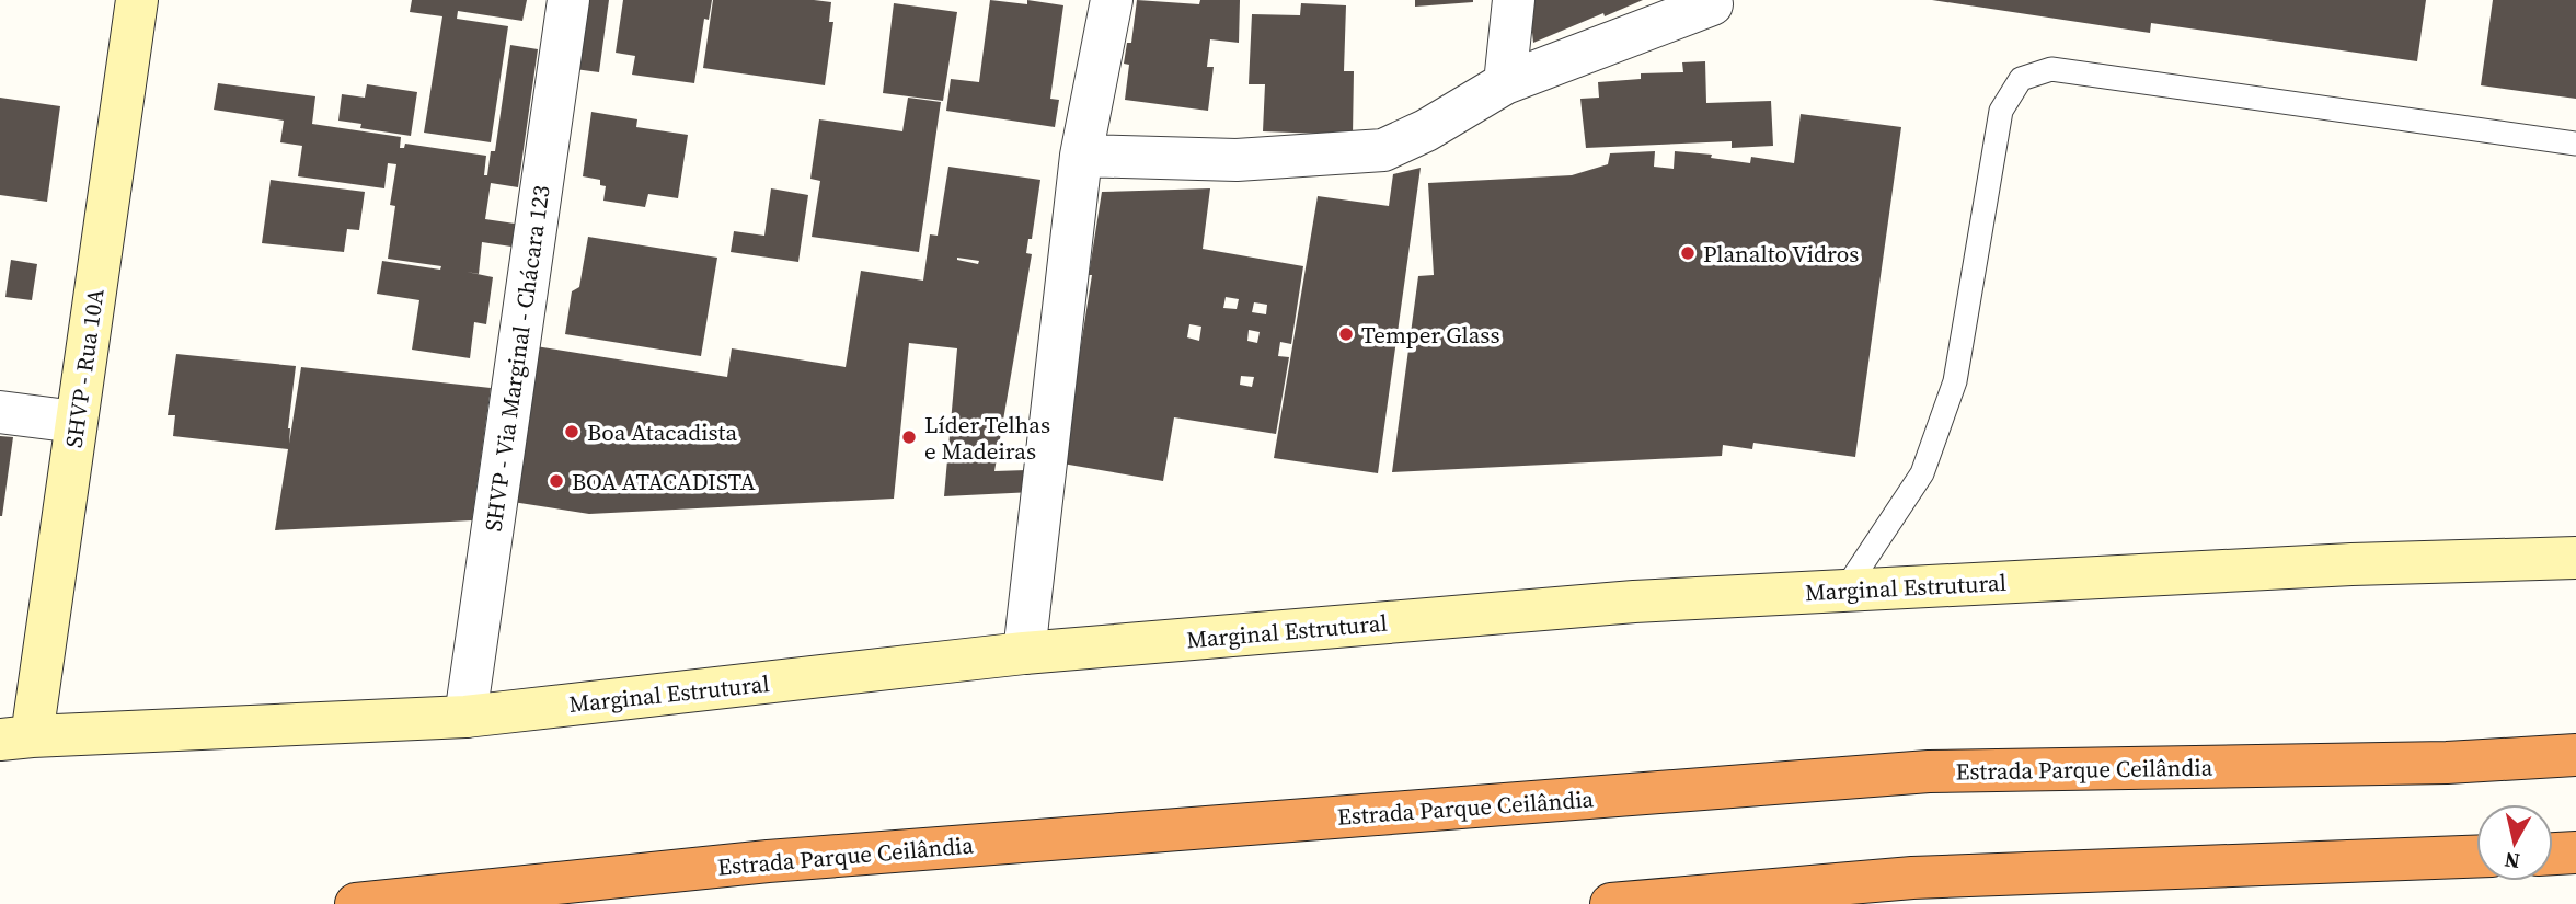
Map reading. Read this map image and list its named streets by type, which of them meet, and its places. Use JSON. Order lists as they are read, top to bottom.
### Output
{
  "streets": {
    "highway": ["Estrada Parque Ceilândia"],
    "main road": ["SHVP - Rua 10A", "Marginal Estrutural"],
    "street": ["SHVP - Via Marginal - Chácara 123"]
  },
  "crossings": [
    ["SHVP - Via Marginal - Chácara 123", "Marginal Estrutural"],
    ["SHVP - Rua 10A", "Marginal Estrutural"]
  ],
  "places": [
    "Planalto Vidros",
    "Temper Glass",
    "Boa Atacadista",
    "Líder Telhas e Madeiras",
    "BOA ATACADISTA"
  ],
  "north": "bottom"
}
